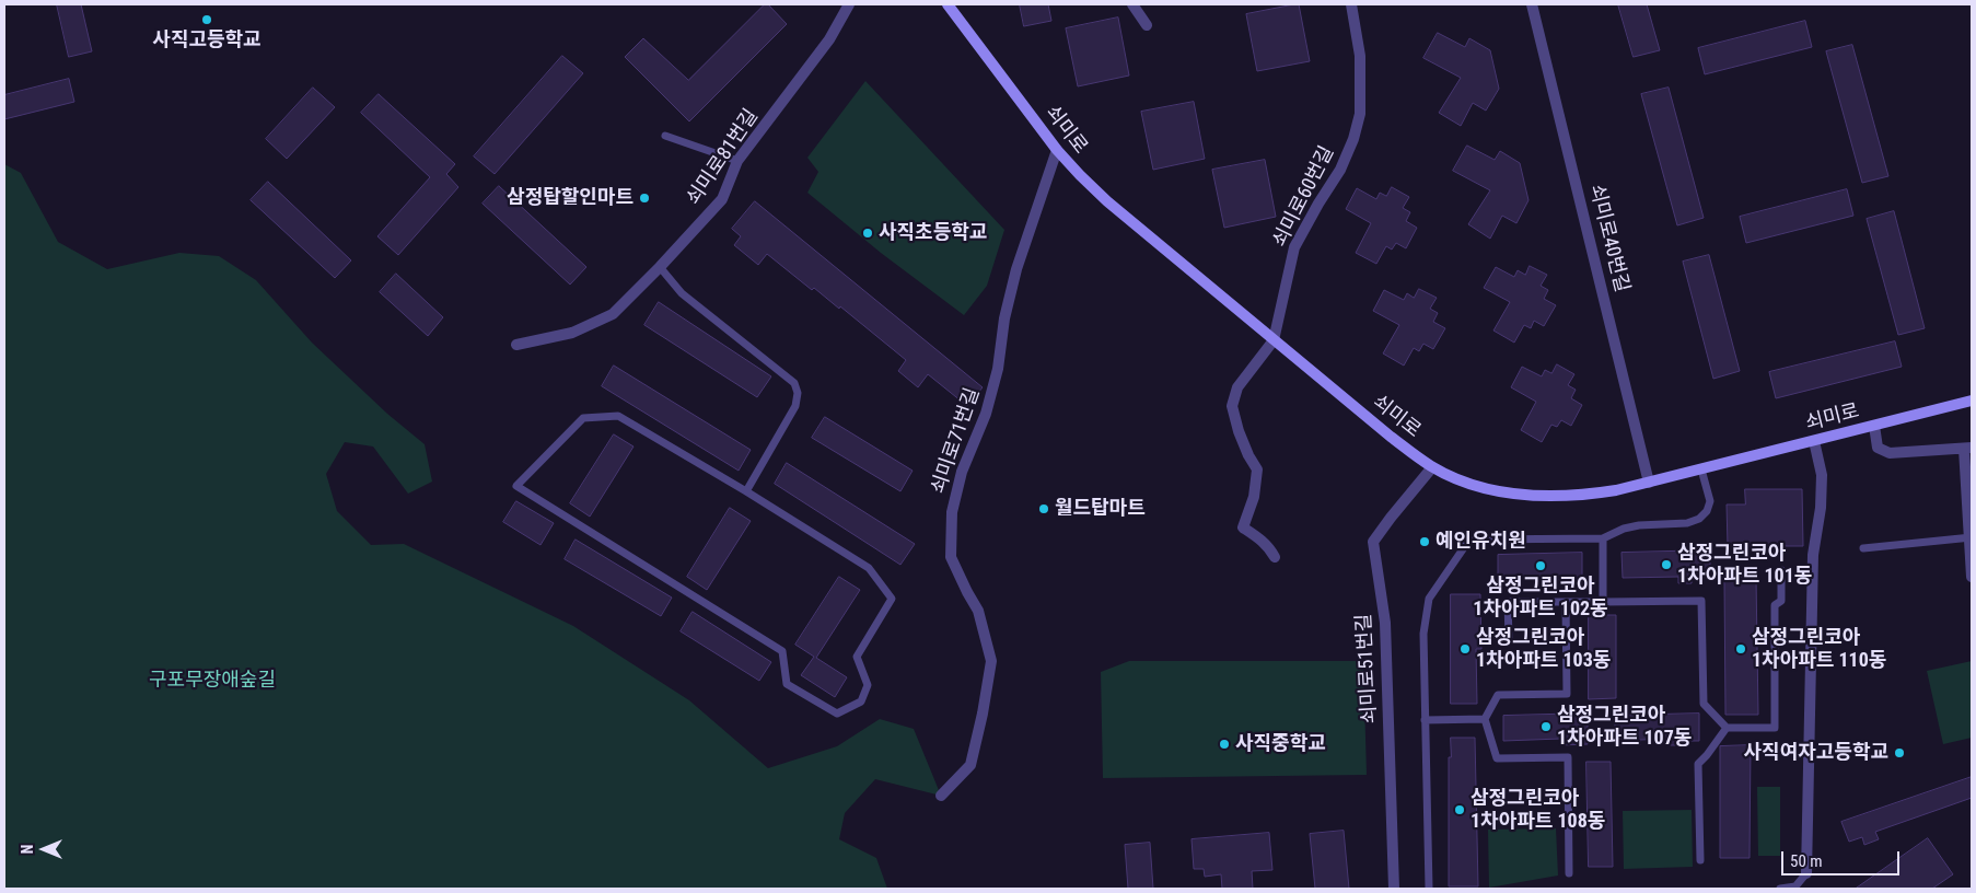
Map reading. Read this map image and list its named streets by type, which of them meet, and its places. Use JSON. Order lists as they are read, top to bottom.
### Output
{
  "streets": {
    "main road": ["쇠미로"],
    "street": [
      "쇠미로81번길",
      "쇠미로60번길",
      "쇠미로40번길",
      "쇠미로71번길",
      "쇠미로51번길"
    ]
  },
  "crossings": [
    ["쇠미로", "쇠미로60번길"],
    ["쇠미로", "쇠미로40번길"],
    ["쇠미로", "쇠미로71번길"],
    ["쇠미로", "쇠미로51번길"]
  ],
  "parks": ["구포무장애숲길"],
  "places": [
    "사직고등학교",
    "삼정탑할인마트",
    "사직초등학교",
    "월드탑마트",
    "예인유치원",
    "삼정그린코아 1차아파트 101동",
    "삼정그린코아 1차아파트 102동",
    "삼정그린코아 1차아파트 103동",
    "삼정그린코아 1차아파트 110동",
    "삼정그린코아 1차아파트 107동",
    "사직중학교",
    "사직여자고등학교",
    "삼정그린코아 1차아파트 108동"
  ],
  "scale_bar": "50 m",
  "north": "left"
}
